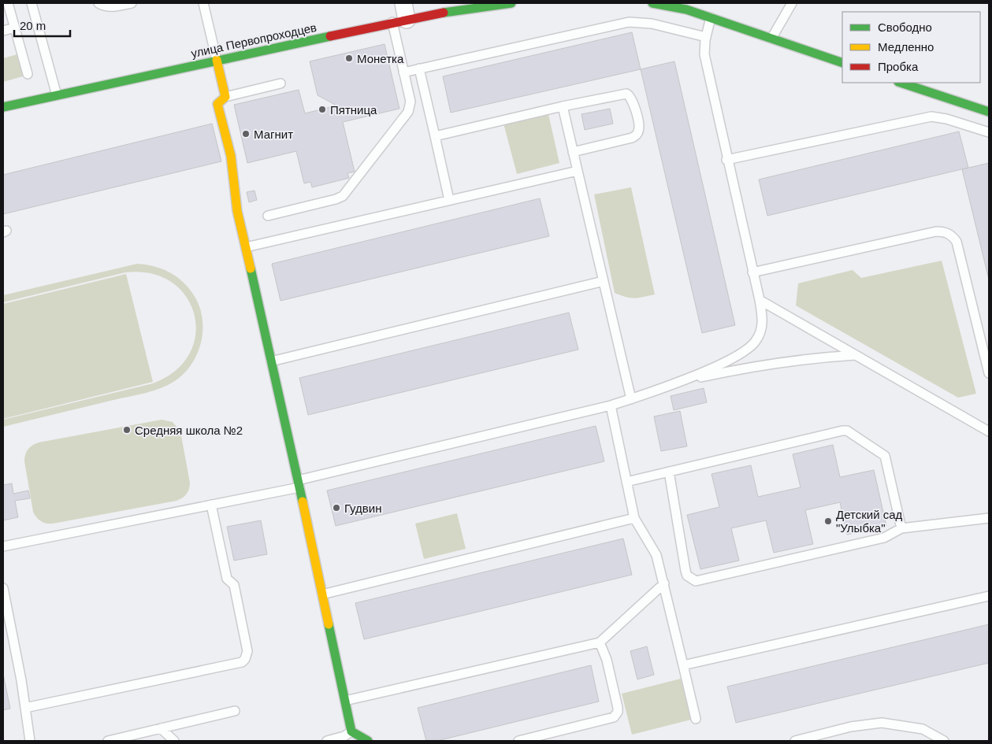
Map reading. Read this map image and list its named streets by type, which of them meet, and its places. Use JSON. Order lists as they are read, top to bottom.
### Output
{
  "streets": {
    "street": ["улица Первопроходцев"]
  },
  "places": [
    "Монетка",
    "Пятница",
    "Магнит",
    "Средняя школа №2",
    "Гудвин",
    "Детский сад \"Улыбка\""
  ],
  "legend": ["Свободно", "Медленно", "Пробка"],
  "scale_bar": "20 m"
}
